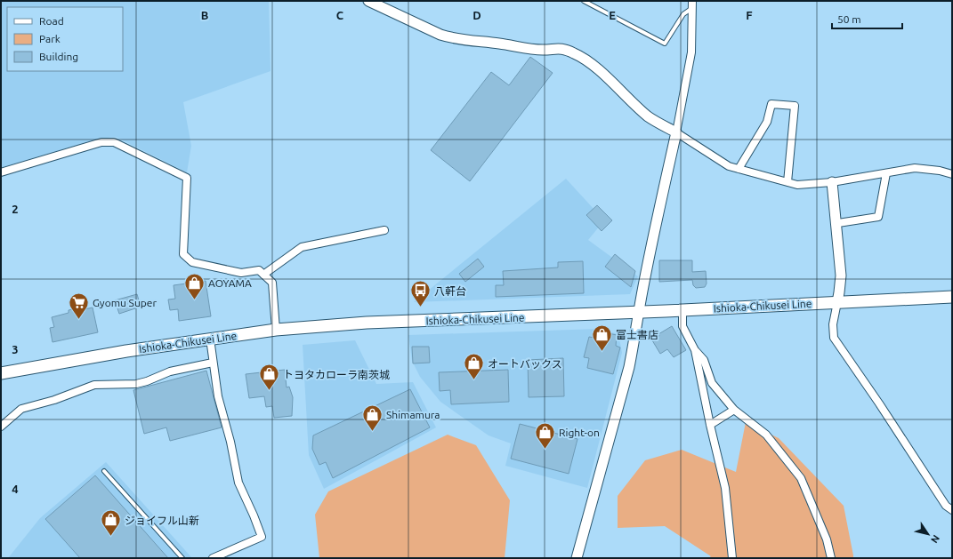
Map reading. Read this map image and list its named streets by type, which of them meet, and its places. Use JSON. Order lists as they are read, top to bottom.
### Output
{
  "streets": {
    "main road": ["Ishioka-Chikusei Line"]
  },
  "places": {
    "shop": [
      "AOYAMA",
      "富士書店",
      "オートバックス",
      "トヨタカローラ南茨城",
      "Shimamura",
      "Right-on",
      "ジョイフル山新"
    ],
    "bus stop": ["八軒台"],
    "supermarket": ["Gyomu Super"]
  },
  "legend": ["Road", "Park", "Building"],
  "scale_bar": "50 m",
  "north": "bottom right",
  "grid": {
    "columns": [
      "B",
      "C",
      "D",
      "E",
      "F"
    ],
    "rows": ["2", "3", "4"]
  }
}
